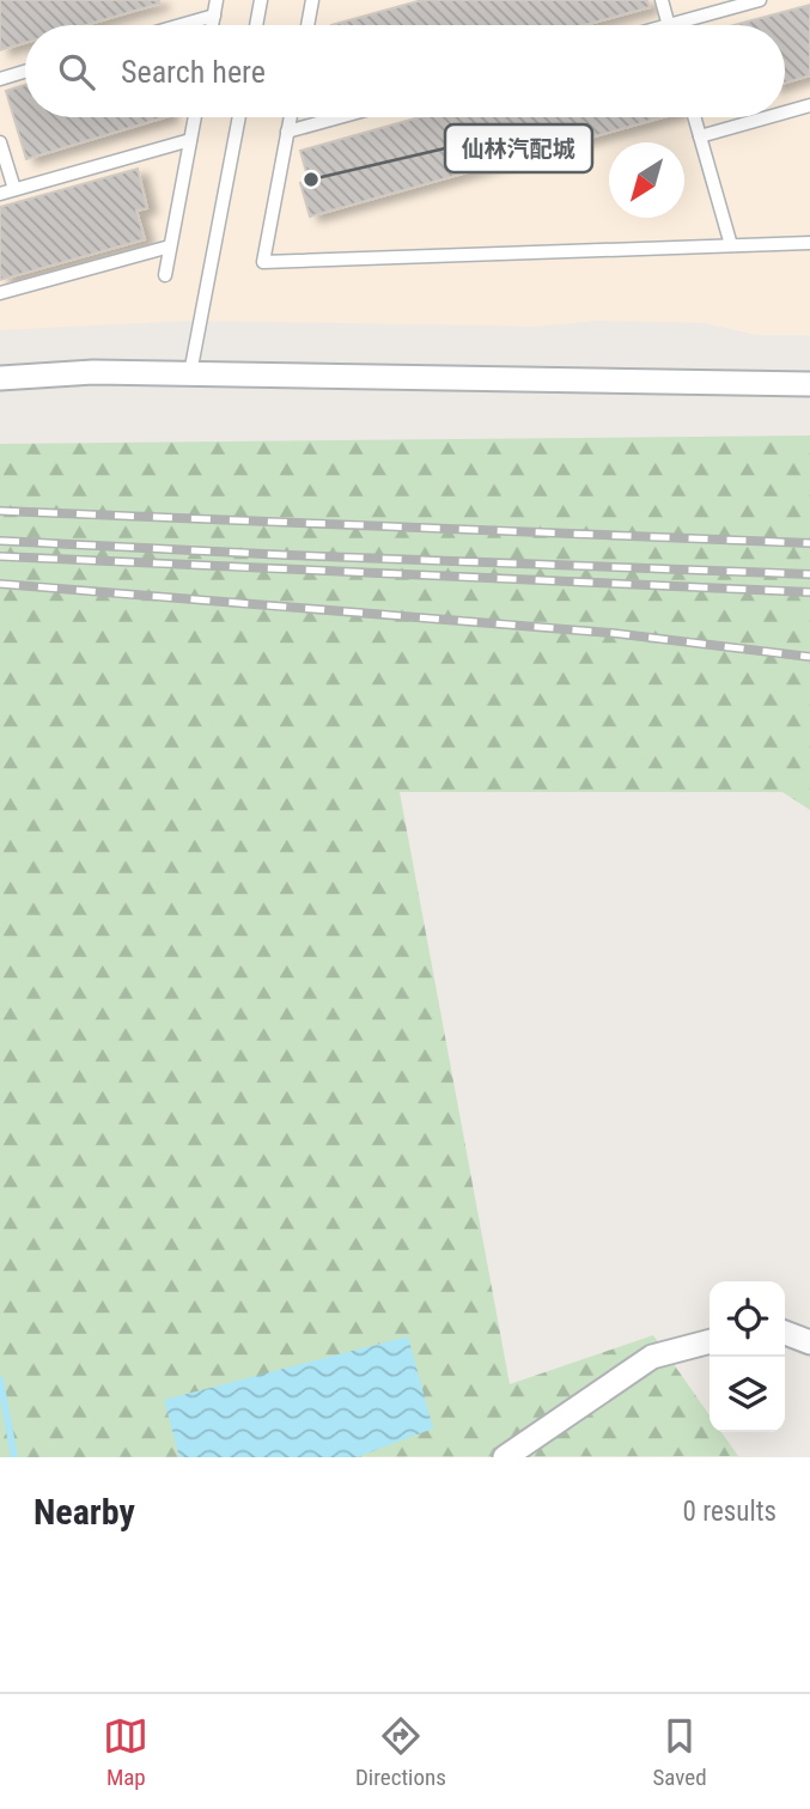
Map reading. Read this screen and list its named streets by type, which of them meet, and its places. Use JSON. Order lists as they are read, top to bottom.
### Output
{
  "places": ["仙林汽配城"],
  "north": "bottom left",
  "page": {
    "search": "Search here",
    "heading": ["Nearby", "0 results"],
    "nav": ["Map", "Directions", "Saved"]
  }
}
